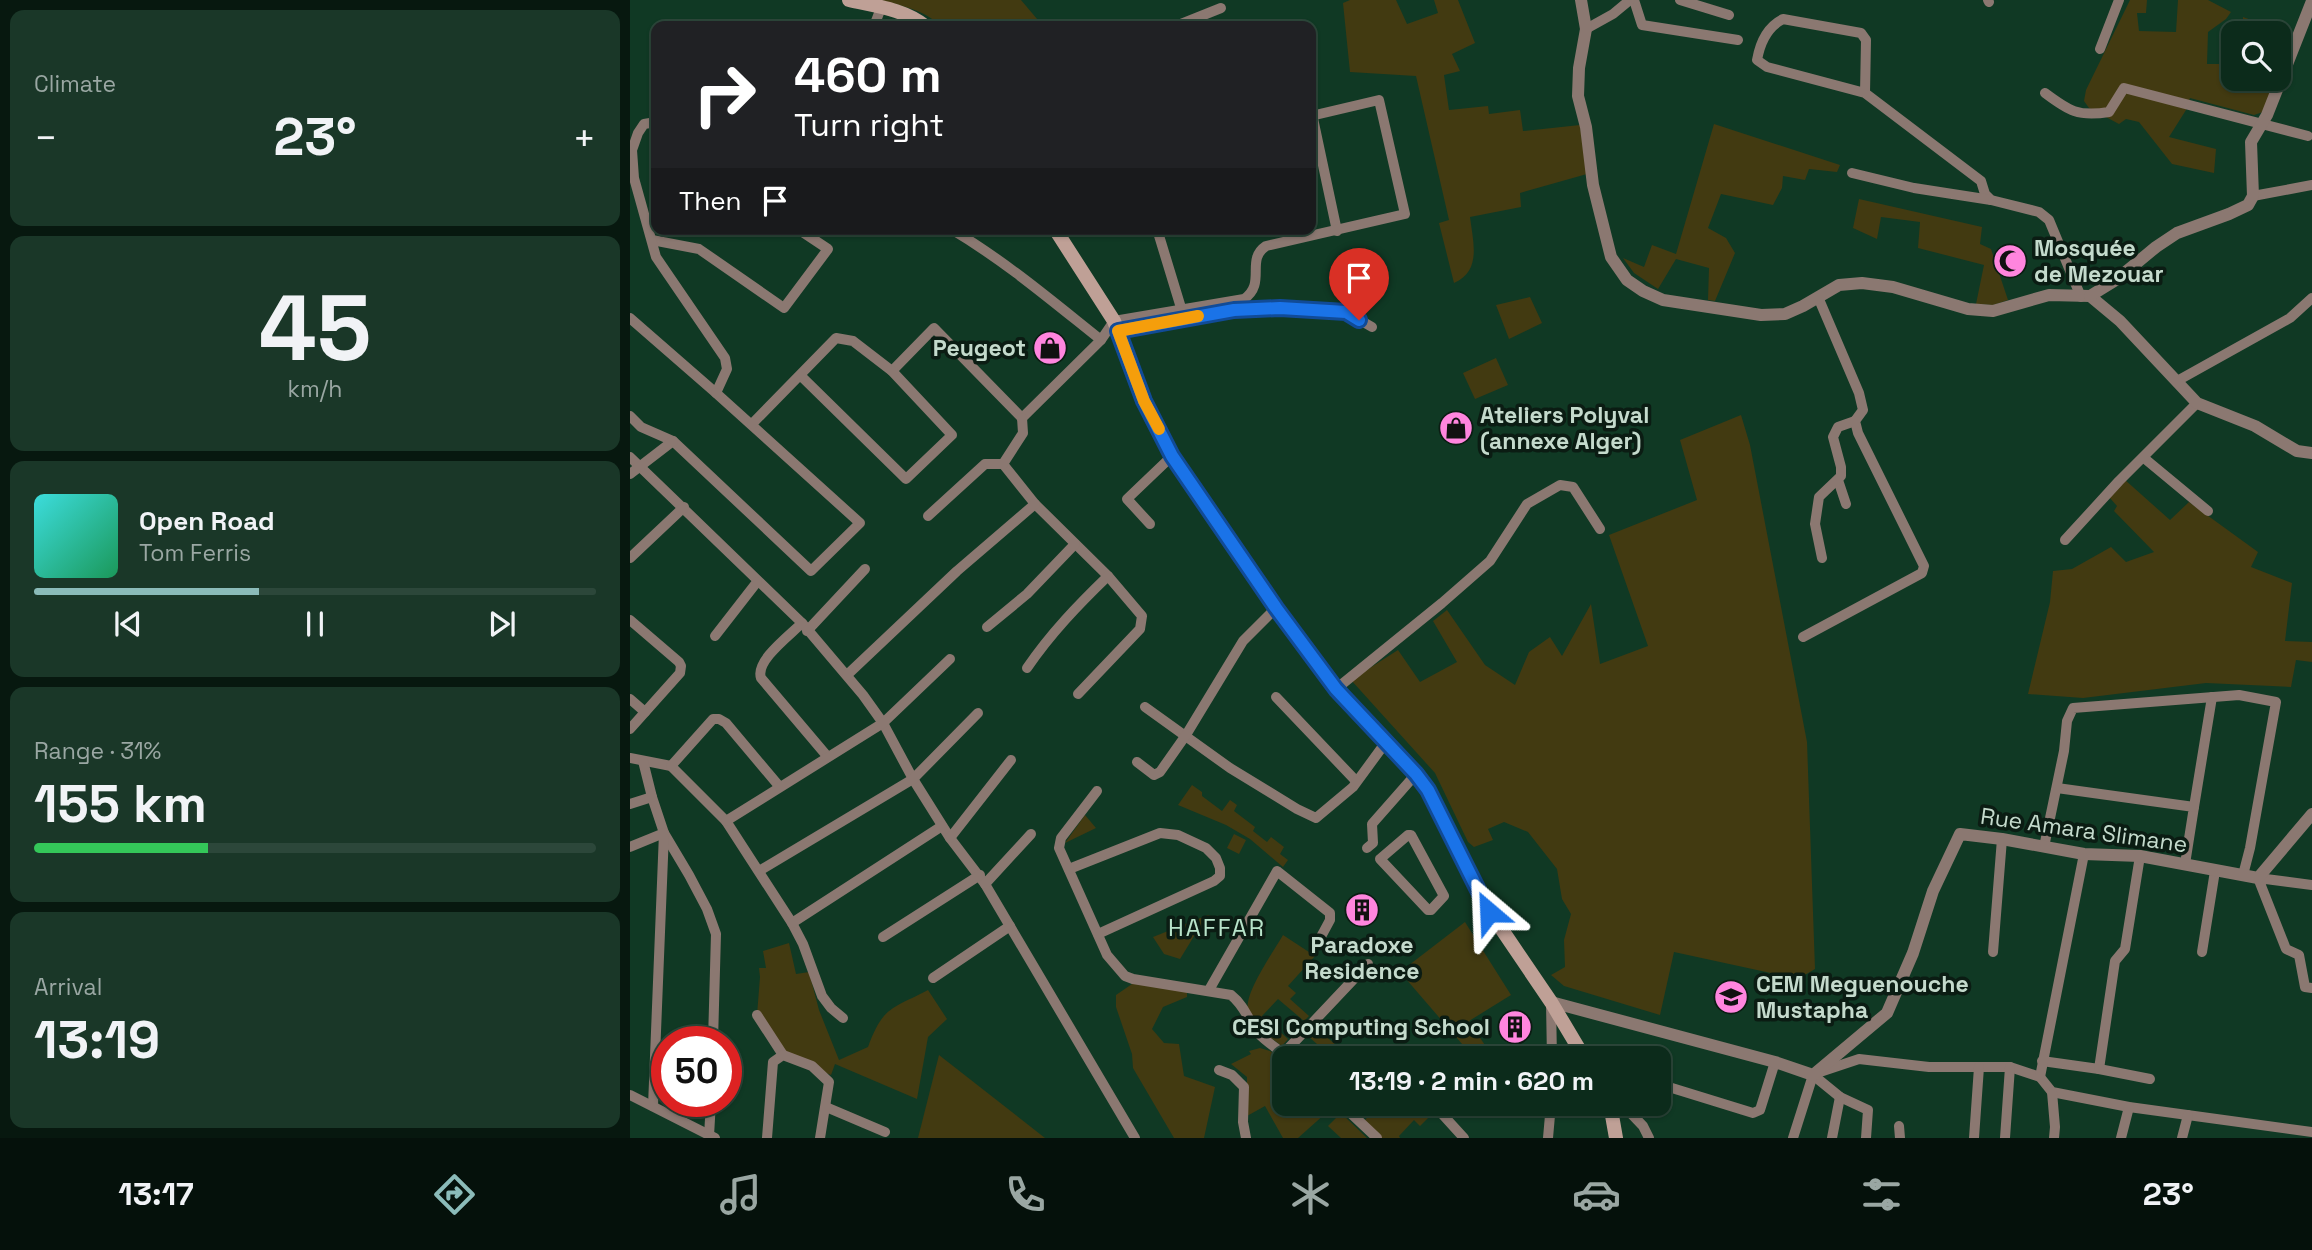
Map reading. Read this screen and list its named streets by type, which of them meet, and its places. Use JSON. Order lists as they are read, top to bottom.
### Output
{
  "streets": {
    "street": ["Rue Amara Slimane"]
  },
  "districts": ["HAFFAR"],
  "places": {
    "mosque": ["Mosquée de Mezouar"],
    "shop": ["Peugeot", "Ateliers Polyval (annexe Alger)"],
    "building": ["Paradoxe Residence", "CESI Computing School"],
    "school or university": ["CEM Meguenouche Mustapha"]
  },
  "page": {
    "tile": [
      "Climate",
      ["45", "km/h"],
      ["Range · 31%", "155 km"],
      ["Arrival", "13:19"]
    ],
    "turn": ["460 m", "Turn right"],
    "heat": ["−", "23°", "+"],
    "then": "Then",
    "song": ["Open Road", "Tom Ferris"],
    "limit": "50",
    "trip": "13:19 · 2 min · 620 m",
    "tabs": ["13:17", "23°"]
  }
}
